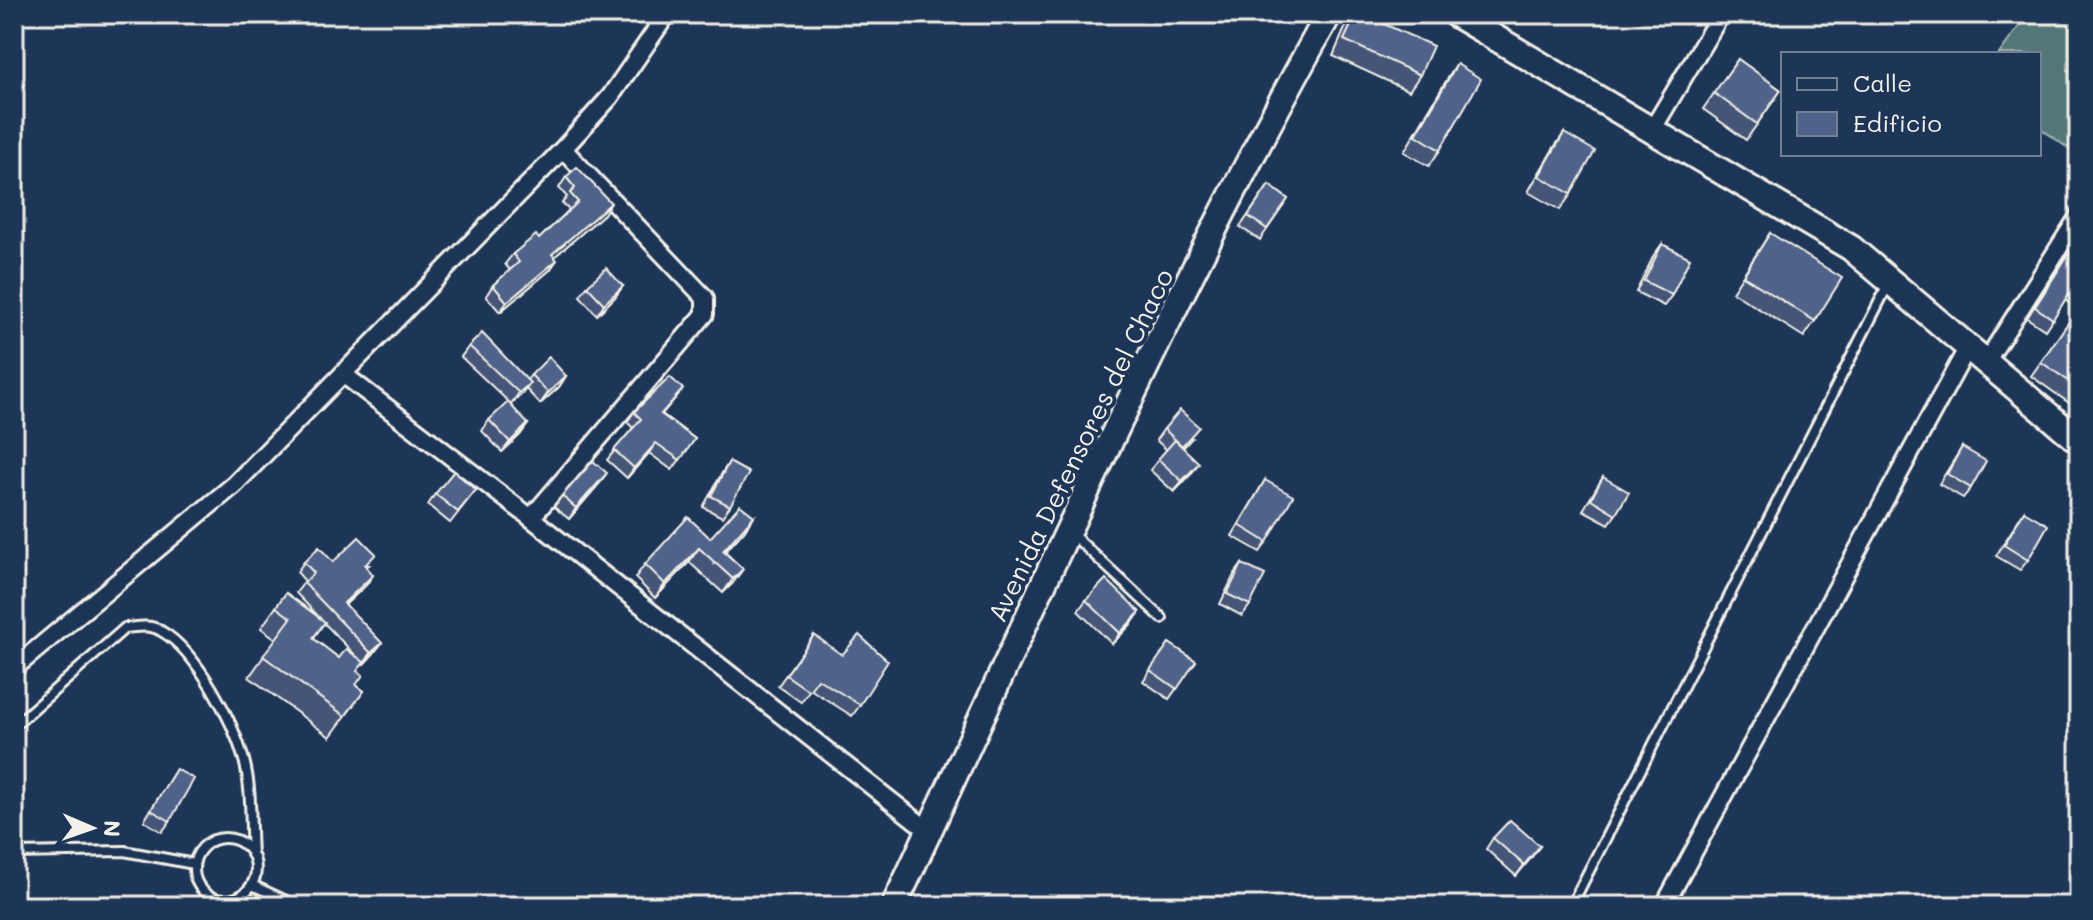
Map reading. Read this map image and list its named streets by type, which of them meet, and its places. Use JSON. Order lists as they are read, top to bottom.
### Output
{
  "streets": {
    "main road": ["Avenida Defensores del Chaco"]
  },
  "legend": ["Calle", "Edificio"],
  "north": "right"
}
